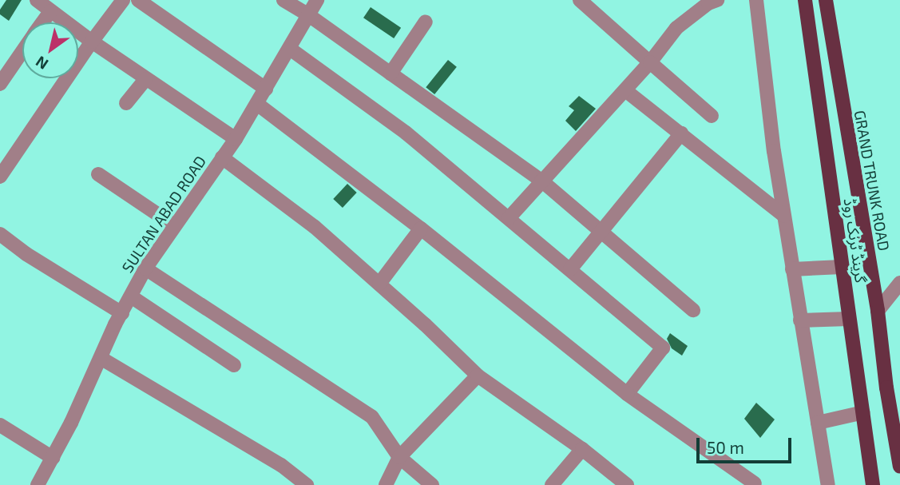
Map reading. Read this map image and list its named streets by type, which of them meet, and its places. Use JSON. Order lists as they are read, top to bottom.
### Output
{
  "streets": {
    "main road": ["GRAND TRUNK ROAD", "گرینڈ ٹرنک روڈ"],
    "street": ["SULTAN ABAD ROAD"]
  },
  "scale_bar": "50 m",
  "north": "bottom left"
}
